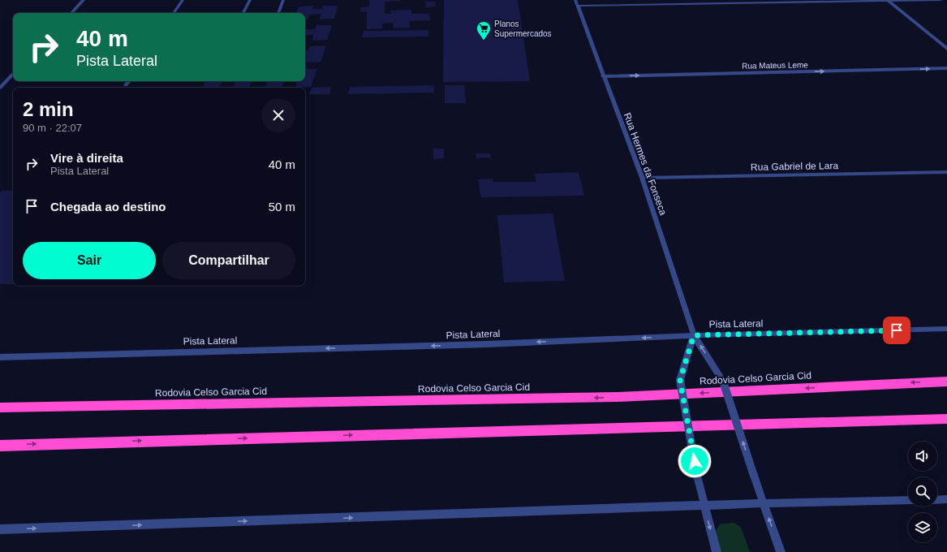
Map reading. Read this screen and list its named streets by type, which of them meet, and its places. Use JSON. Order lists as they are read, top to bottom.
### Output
{
  "streets": {
    "highway": ["Rodovia Celso Garcia Cid"],
    "street": [
      "Rua Mateus Leme",
      "Rua Hermes da Fonseca",
      "Rua Gabriel de Lara",
      "Pista Lateral"
    ]
  },
  "crossings": [
    ["Rua Mateus Leme", "Rua Hermes da Fonseca"],
    ["Rua Hermes da Fonseca", "Rua Gabriel de Lara"],
    ["Rua Hermes da Fonseca", "Pista Lateral"]
  ],
  "one_way": ["Rua Mateus Leme", "Pista Lateral"],
  "places": {
    "supermarket": ["Planos Supermercados"]
  },
  "page": {
    "turn": ["40 m", "Pista Lateral"],
    "heading": ["2 min", "90 m · 22:07"],
    "list": [
      {
        "name": "Vire à direita",
        "note": "Pista Lateral",
        "value": "40 m"
      },
      {
        "name": "Chegada ao destino",
        "value": "50 m"
      }
    ],
    "buttons": ["Sair", "Compartilhar"]
  }
}
